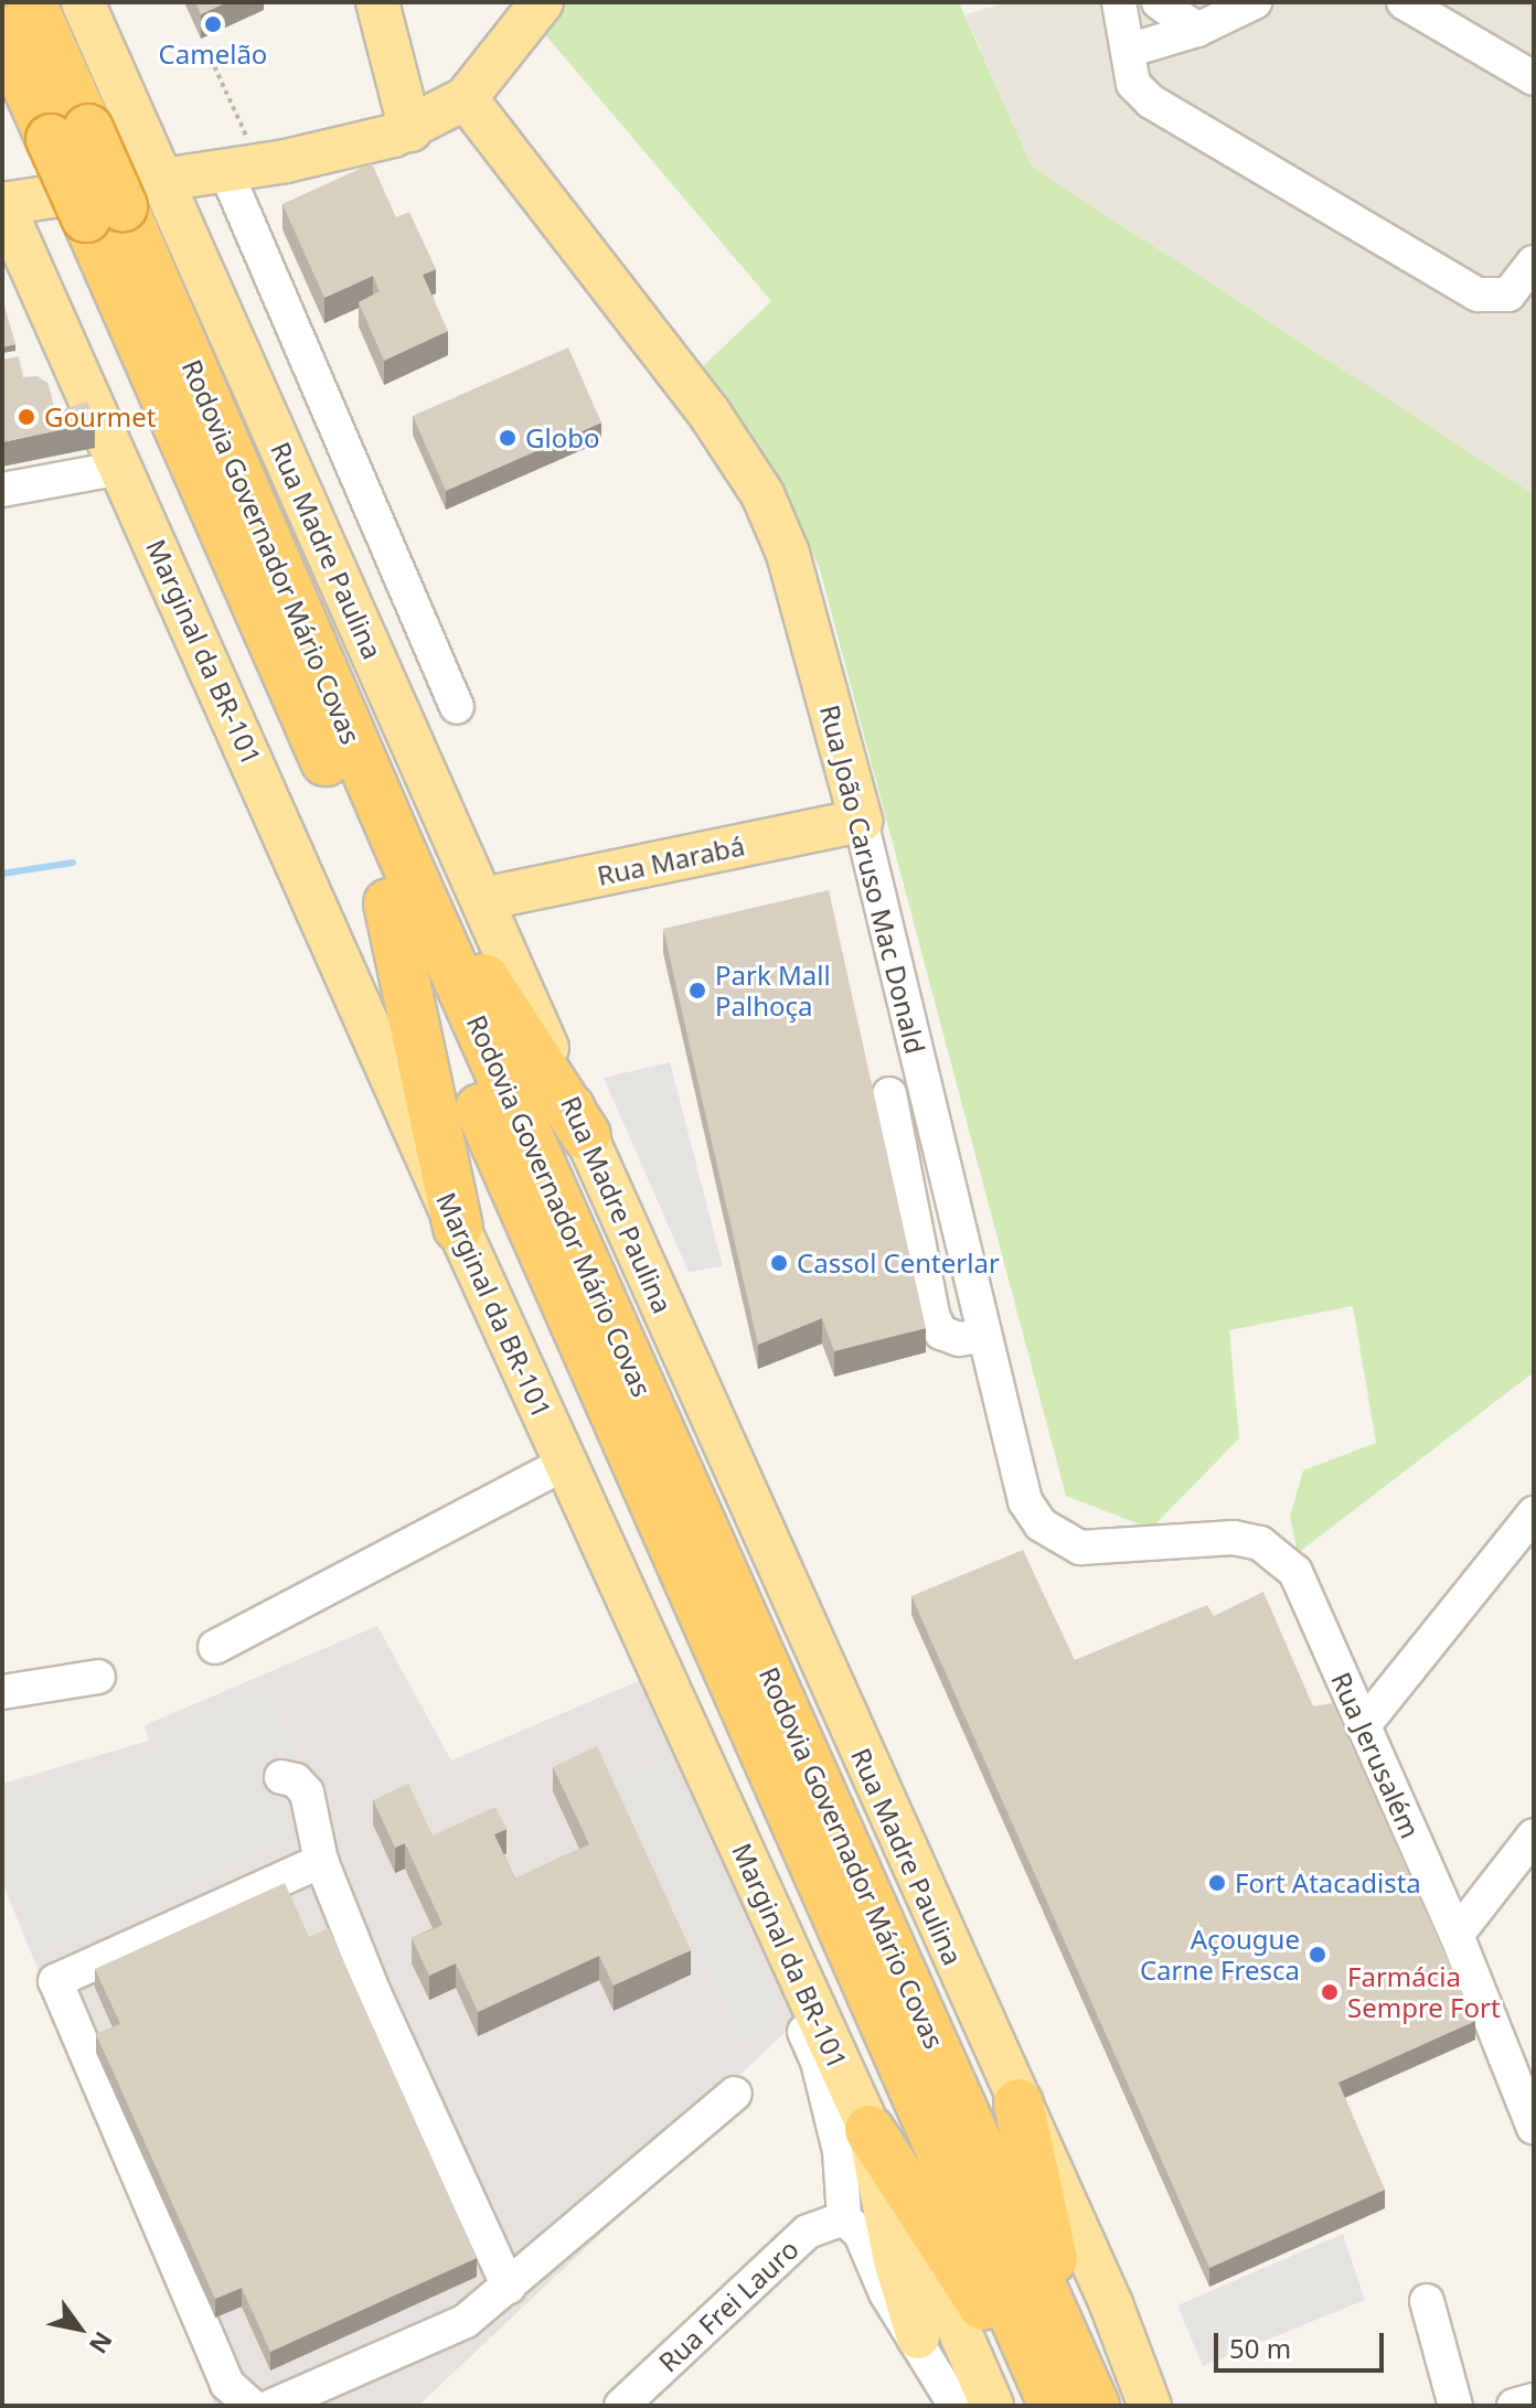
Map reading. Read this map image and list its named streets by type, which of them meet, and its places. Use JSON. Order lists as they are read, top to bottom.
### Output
{
  "streets": {
    "highway": ["Rodovia Governador Mário Covas"],
    "main road": [
      "Rua Madre Paulina",
      "Marginal da BR-101",
      "Rua Marabá",
      "Rua João Caruso Mac Donald"
    ],
    "street": ["Rua Jerusalém", "Rua Frei Lauro"]
  },
  "crossings": [
    ["Rua Madre Paulina", "Rua Marabá"],
    ["Rua Marabá", "Rua João Caruso Mac Donald"],
    ["Rua João Caruso Mac Donald", "Rua Jerusalém"]
  ],
  "places": [
    "Camelão",
    "Gourmet",
    "Globo",
    "Park Mall Palhoça",
    "Cassol Centerlar",
    "Fort Atacadista",
    "Açougue Carne Fresca",
    "Farmácia Sempre Fort"
  ],
  "scale_bar": "50 m",
  "north": "bottom right"
}
